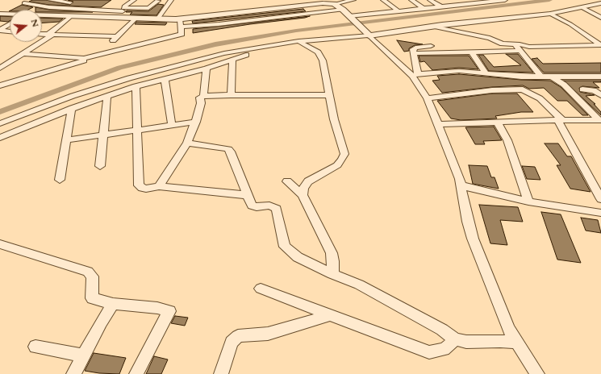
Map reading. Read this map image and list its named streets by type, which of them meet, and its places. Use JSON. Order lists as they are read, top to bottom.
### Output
{
  "north": "right"
}
